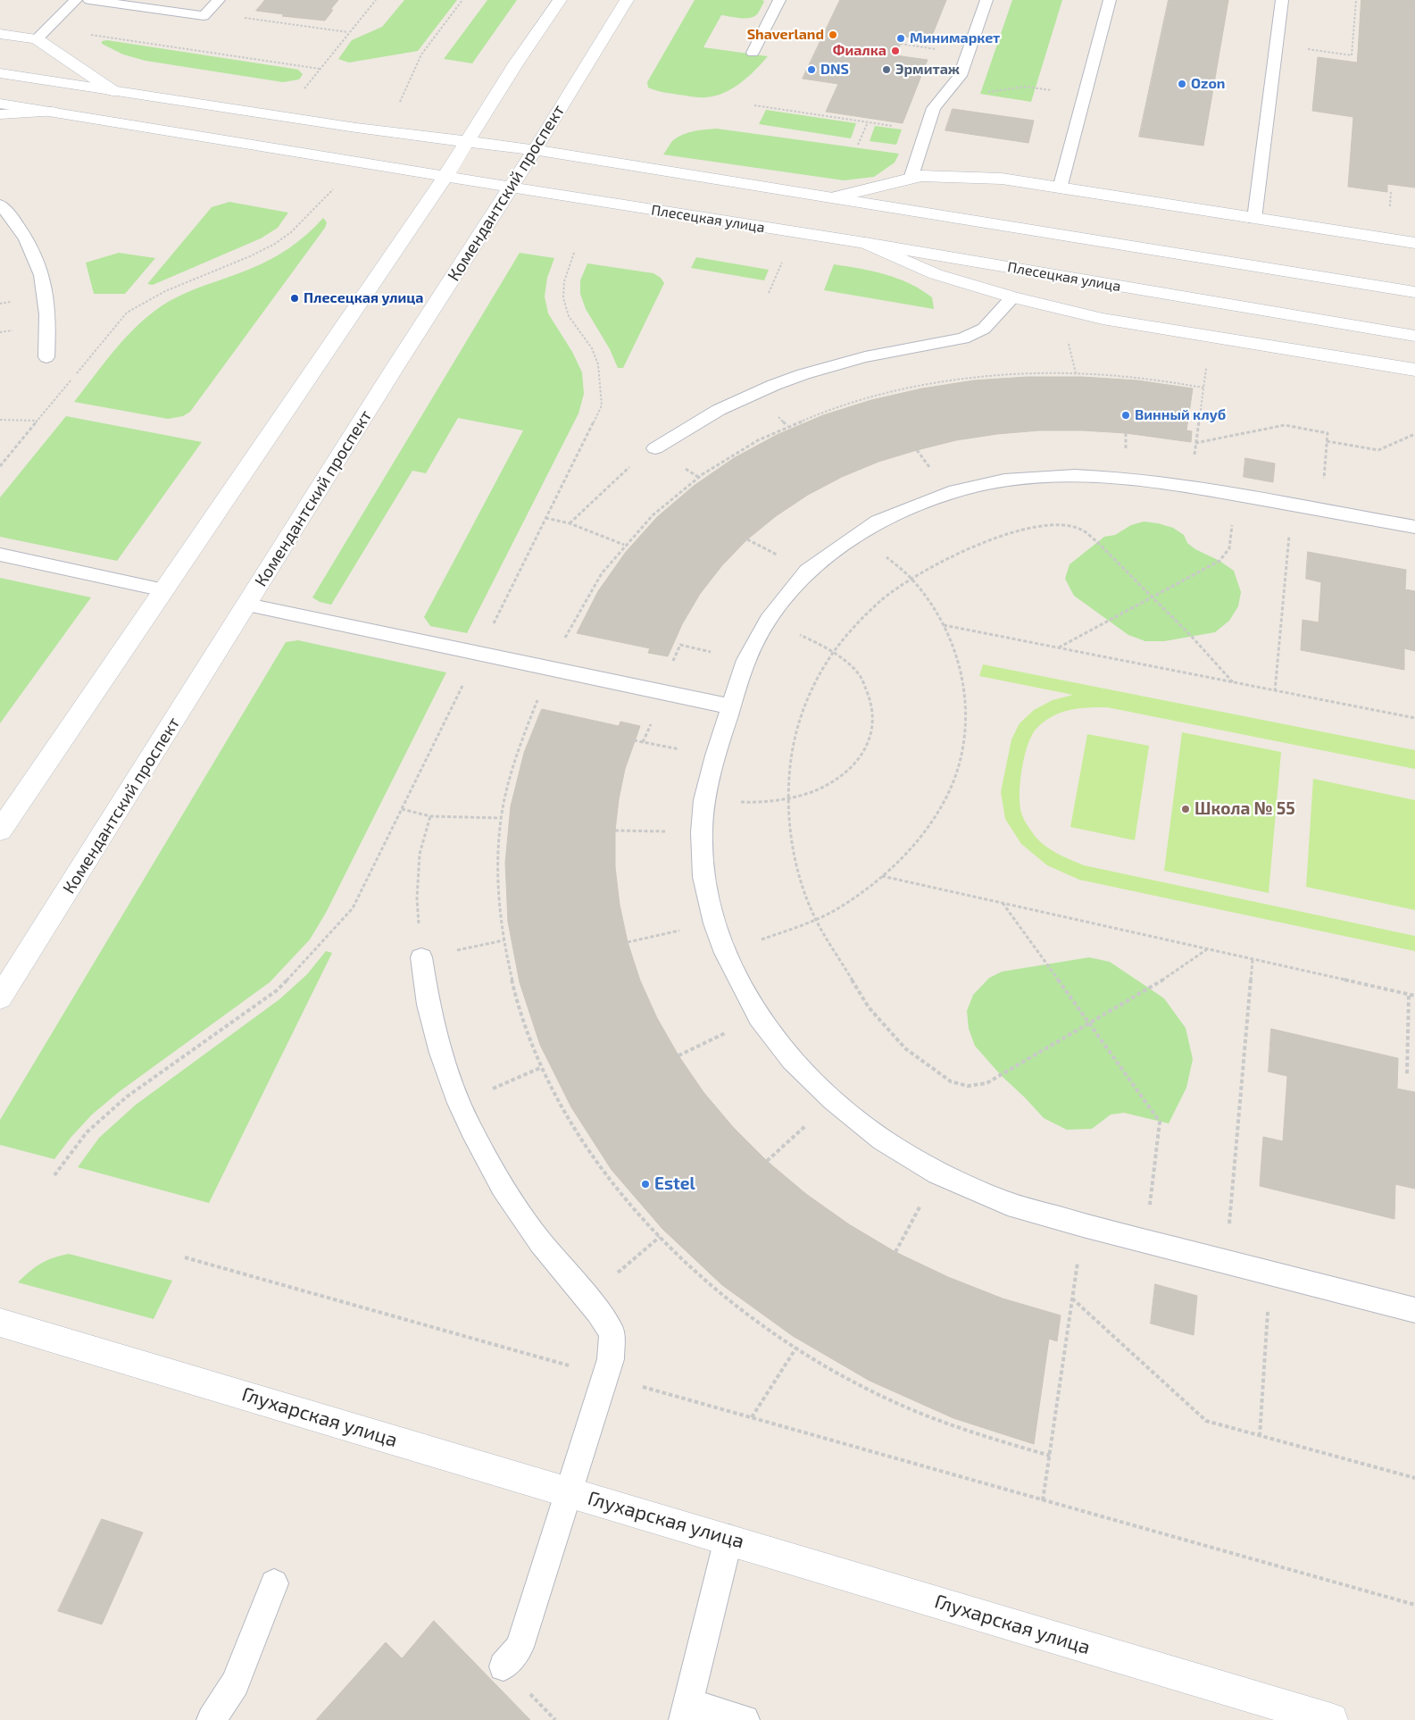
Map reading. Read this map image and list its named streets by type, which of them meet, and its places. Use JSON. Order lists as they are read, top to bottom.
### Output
{
  "streets": {
    "street": ["Комендантский проспект", "Плесецкая улица", "Глухарская улица"]
  },
  "crossings": [
    ["Комендантский проспект", "Плесецкая улица"]
  ],
  "places": [
    "Shaverland",
    "Минимаркет",
    "Фиалка",
    "DNS",
    "Эрмитаж",
    "Ozon",
    "Плесецкая улица",
    "Винный клуб",
    "Школа № 55",
    "Estel"
  ]
}
